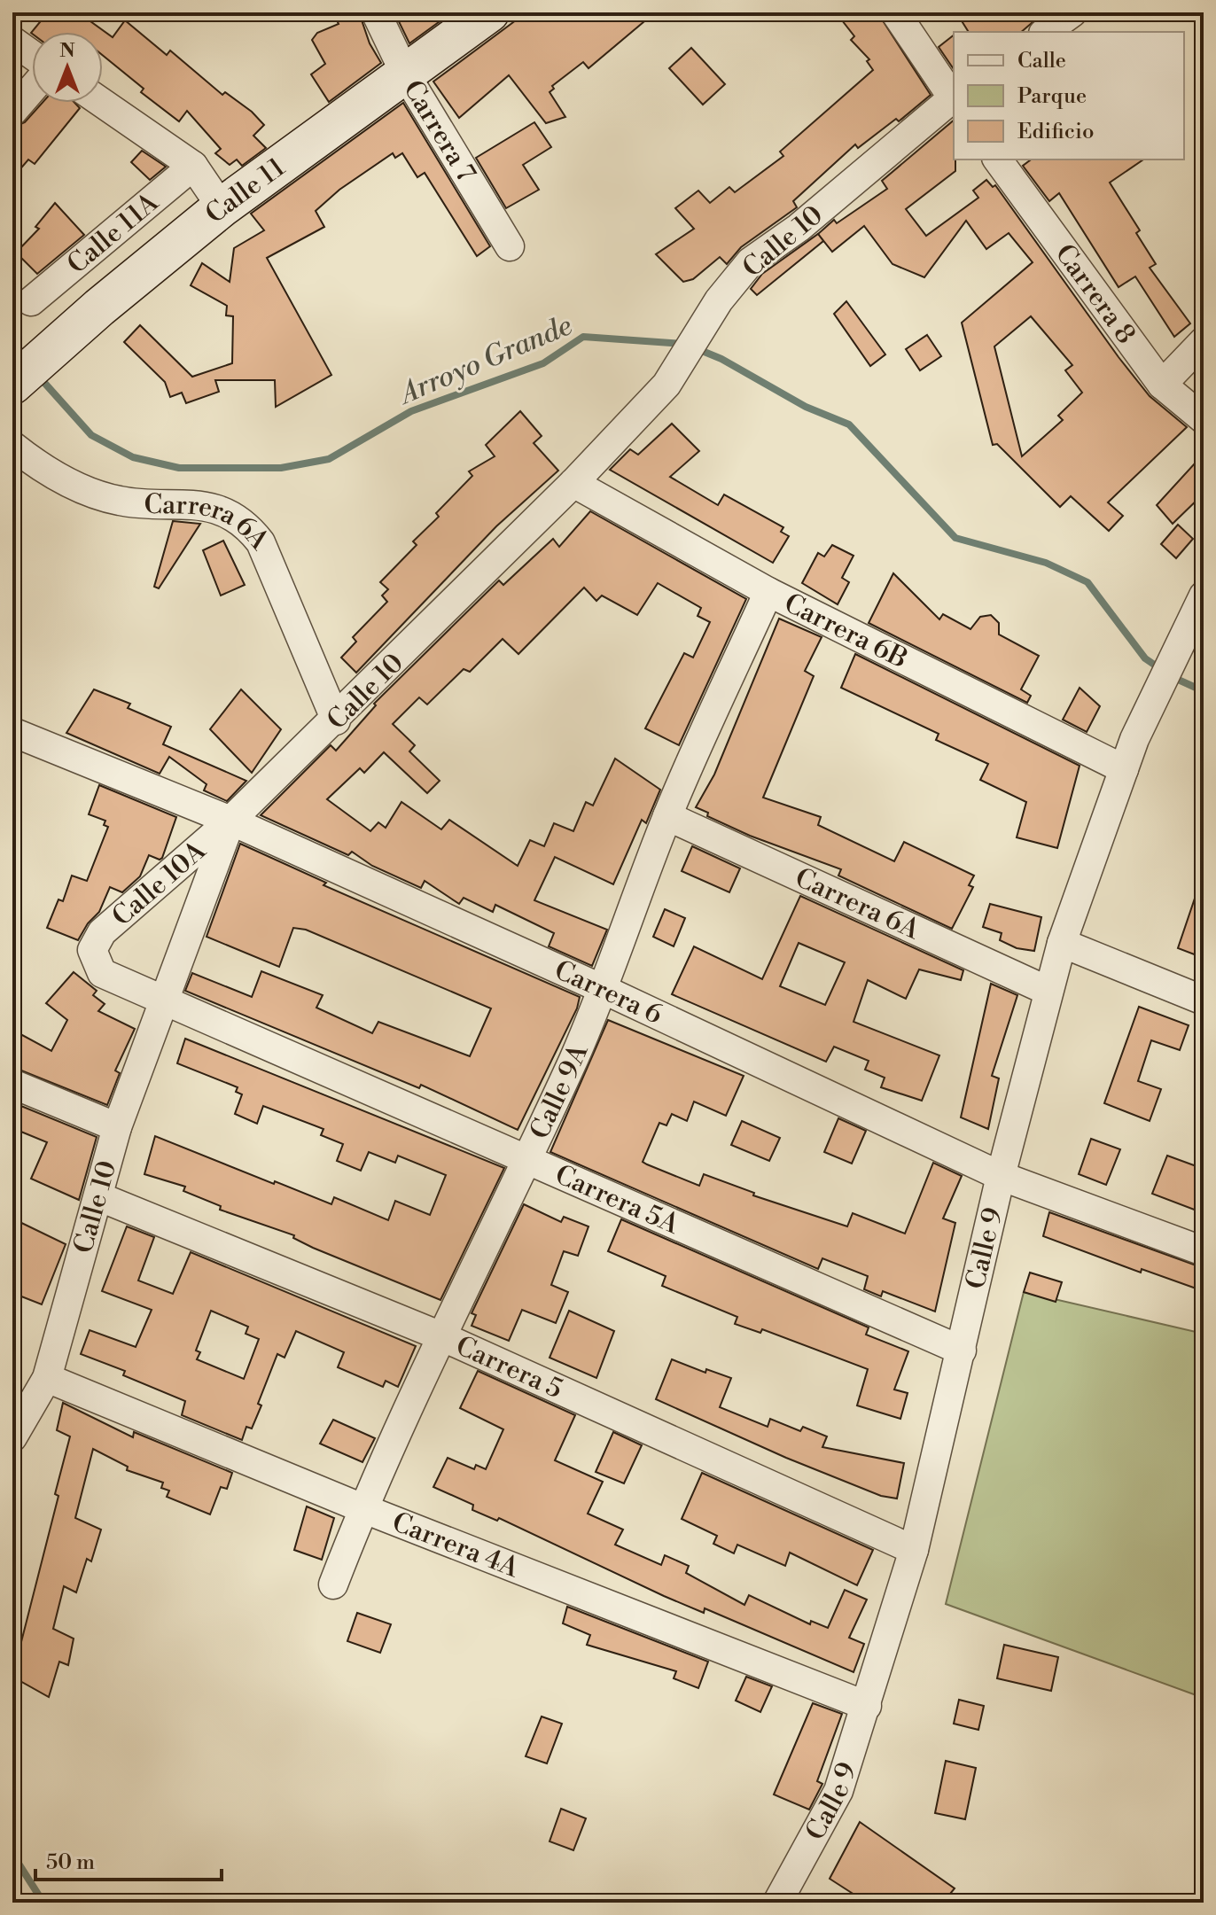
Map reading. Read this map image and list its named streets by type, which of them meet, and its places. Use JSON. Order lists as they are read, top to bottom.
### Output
{
  "streets": {
    "street": [
      "Carrera 7",
      "Calle 11",
      "Calle 11A",
      "Calle 10",
      "Carrera 8",
      "Carrera 6A",
      "Carrera 6B",
      "Calle 10A",
      "Carrera 6",
      "Calle 9A",
      "Carrera 5A",
      "Calle 9",
      "Carrera 5",
      "Carrera 4A"
    ]
  },
  "crossings": [
    ["Carrera 7", "Calle 11"],
    ["Calle 10", "Carrera 6A"],
    ["Calle 10", "Carrera 6B"],
    ["Calle 10", "Calle 10A"],
    ["Calle 10", "Carrera 6"],
    ["Calle 10", "Carrera 5A"],
    ["Calle 10", "Carrera 5"],
    ["Calle 10", "Carrera 4A"],
    ["Carrera 6A", "Calle 9A"],
    ["Carrera 6A", "Calle 9"],
    ["Carrera 6B", "Calle 9A"],
    ["Carrera 6B", "Calle 9"],
    ["Calle 10A", "Carrera 6"],
    ["Calle 10A", "Carrera 5A"],
    ["Carrera 6", "Calle 9A"],
    ["Carrera 6", "Calle 9"],
    ["Calle 9A", "Carrera 5A"],
    ["Calle 9A", "Carrera 5"],
    ["Calle 9A", "Carrera 4A"],
    ["Carrera 5A", "Calle 9"],
    ["Calle 9", "Carrera 5"],
    ["Calle 9", "Carrera 4A"]
  ],
  "water": ["Arroyo Grande"],
  "legend": ["Calle", "Parque", "Edificio"],
  "scale_bar": "50 m",
  "north": "top"
}
